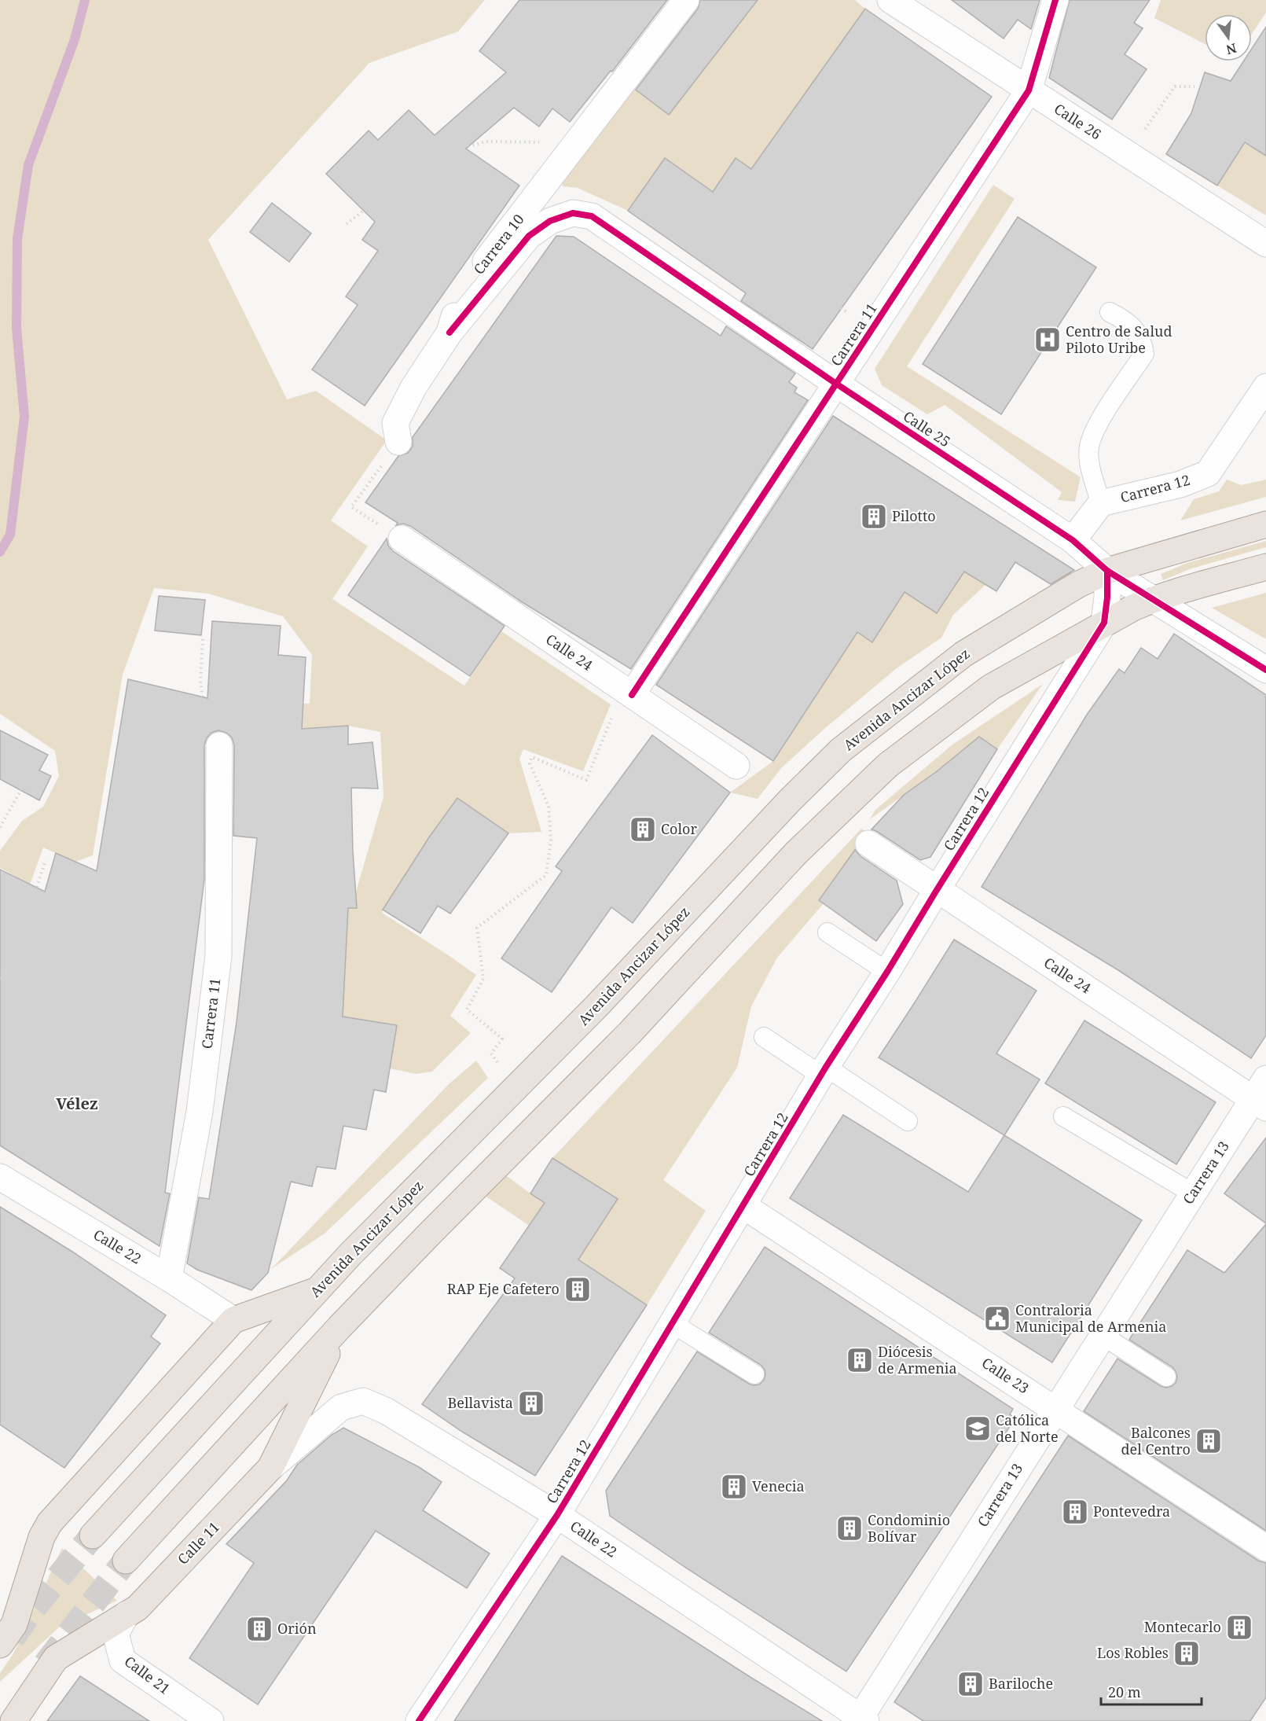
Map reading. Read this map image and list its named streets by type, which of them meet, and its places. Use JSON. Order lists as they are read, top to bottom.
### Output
{
  "streets": {
    "main road": ["Avenida Ancizar López", "Calle 11"],
    "street": [
      "Calle 26",
      "Carrera 10",
      "Carrera 11",
      "Calle 25",
      "Carrera 12",
      "Calle 24",
      "Carrera 13",
      "Calle 22",
      "Calle 23",
      "Calle 21"
    ]
  },
  "crossings": [
    ["Calle 26", "Carrera 11"],
    ["Carrera 10", "Calle 25"],
    ["Carrera 11", "Calle 25"],
    ["Carrera 11", "Calle 24"],
    ["Carrera 11", "Calle 22"],
    ["Calle 25", "Carrera 12"],
    ["Calle 25", "Avenida Ancizar López"],
    ["Carrera 12", "Calle 24"],
    ["Carrera 12", "Avenida Ancizar López"],
    ["Carrera 12", "Calle 22"],
    ["Carrera 12", "Calle 23"],
    ["Calle 24", "Carrera 13"],
    ["Carrera 13", "Calle 22"],
    ["Carrera 13", "Calle 23"],
    ["Calle 22", "Calle 11"],
    ["Calle 11", "Calle 21"]
  ],
  "districts": ["Vélez"],
  "places": {
    "hospital": ["Centro de Salud Piloto Uribe"],
    "building": [
      "Pilotto",
      "Color",
      "RAP Eje Cafetero",
      "Diócesis de Armenia",
      "Bellavista",
      "Balcones del Centro",
      "Venecia",
      "Pontevedra",
      "Condominio Bolívar",
      "Montecarlo",
      "Orión",
      "Los Robles",
      "Bariloche"
    ],
    "public building": ["Contraloria Municipal de Armenia"],
    "school or university": ["Católica del Norte"]
  },
  "scale_bar": "20 m",
  "north": "bottom"
}
